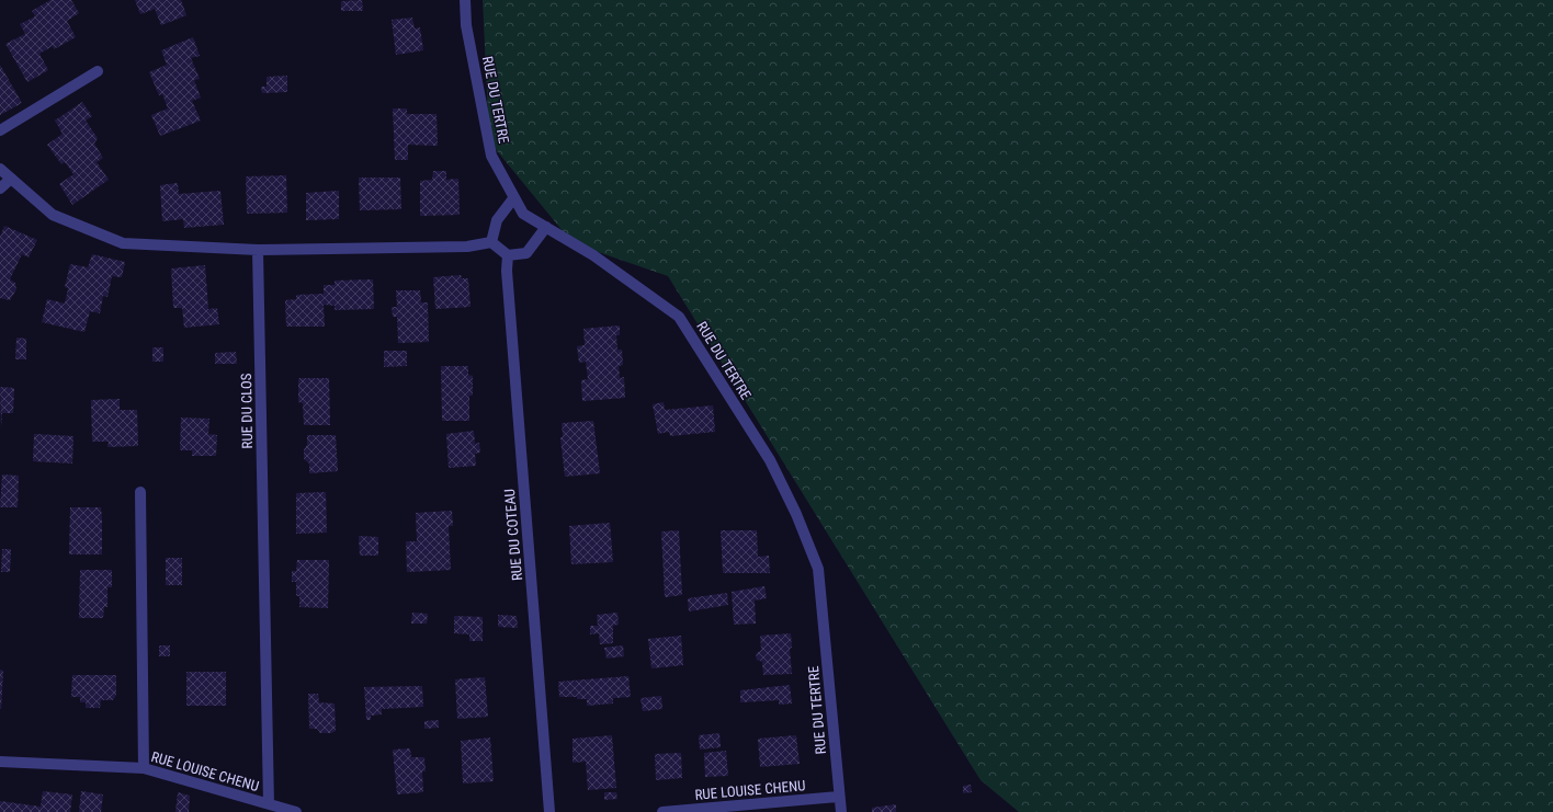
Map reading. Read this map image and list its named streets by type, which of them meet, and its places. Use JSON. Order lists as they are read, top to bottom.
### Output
{
  "streets": {
    "street": [
      "RUE DU TERTRE",
      "RUE DU CLOS",
      "RUE DU COTEAU",
      "RUE LOUISE CHENU"
    ]
  },
  "crossings": [
    ["RUE DU TERTRE", "RUE LOUISE CHENU"],
    ["RUE DU CLOS", "RUE LOUISE CHENU"]
  ]
}
